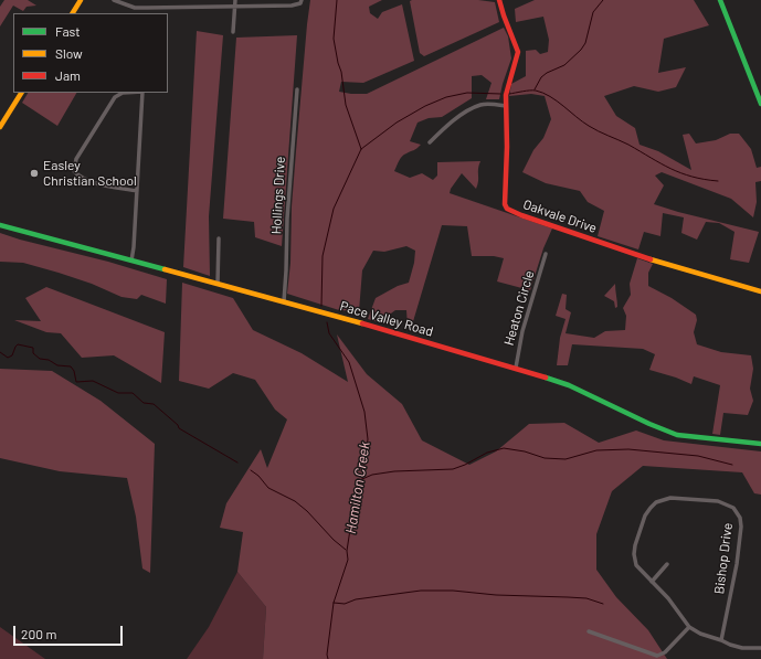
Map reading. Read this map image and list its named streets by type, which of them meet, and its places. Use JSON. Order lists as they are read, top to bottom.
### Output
{
  "streets": {
    "street": [
      "Hollings Drive",
      "Oakvale Drive",
      "Heaton Circle",
      "Pace Valley Road",
      "Bishop Drive"
    ]
  },
  "crossings": [
    ["Hollings Drive", "Pace Valley Road"],
    ["Heaton Circle", "Pace Valley Road"]
  ],
  "water": ["Hamilton Creek"],
  "places": ["Easley Christian School"],
  "legend": ["Fast", "Slow", "Jam"],
  "scale_bar": "200 m"
}
